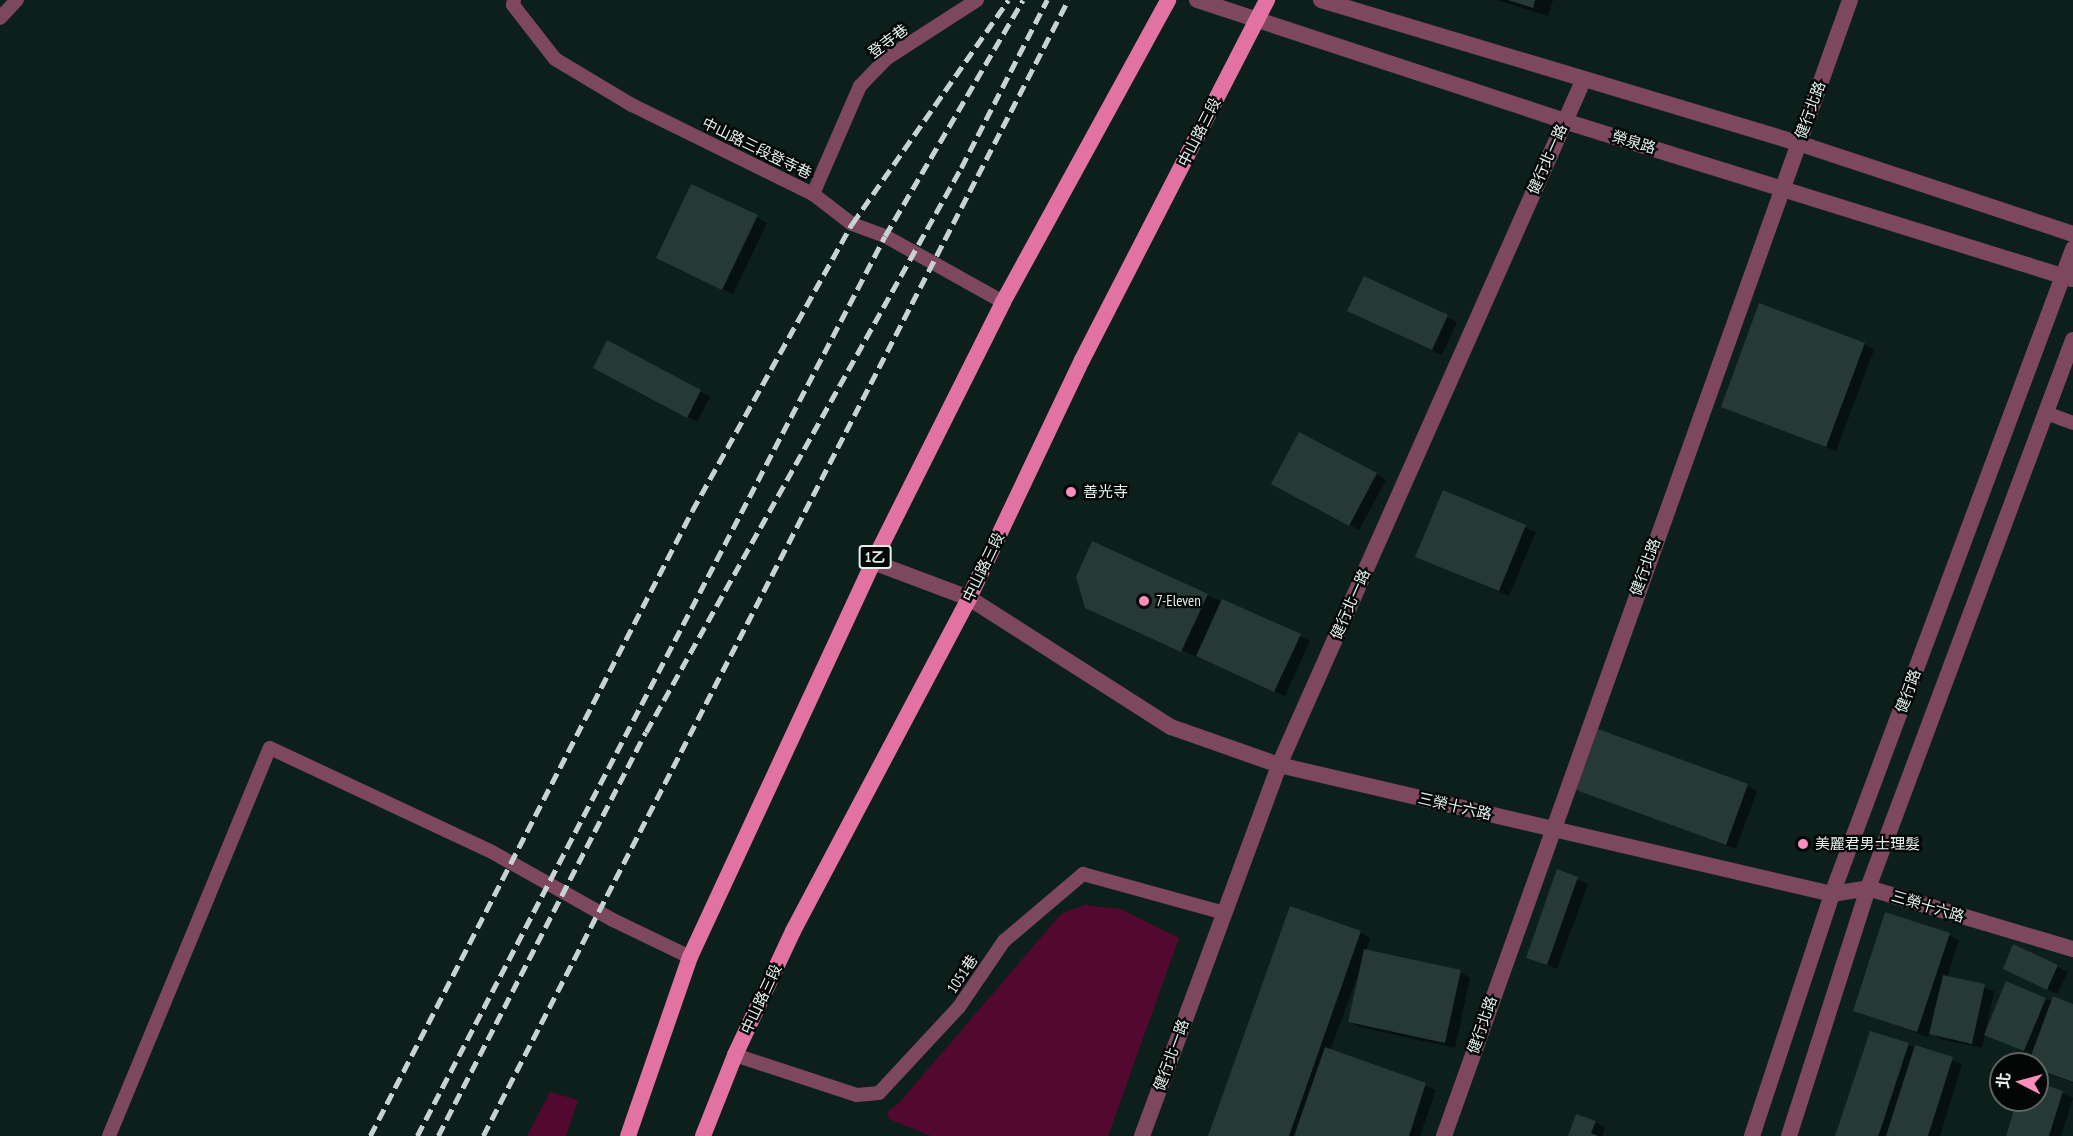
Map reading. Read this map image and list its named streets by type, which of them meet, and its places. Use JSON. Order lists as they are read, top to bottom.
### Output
{
  "streets": {
    "main road": ["中山路三段", "1乙"],
    "street": [
      "健行北路",
      "榮泉路",
      "健行北一路",
      "健行路",
      "三榮十六路"
    ],
    "lane": ["登寺巷", "中山路三段登寺巷", "1051巷"]
  },
  "crossings": [
    ["登寺巷", "中山路三段登寺巷"],
    ["健行北路", "榮泉路"],
    ["健行北路", "三榮十六路"],
    ["中山路三段", "榮泉路"],
    ["中山路三段", "三榮十六路"],
    ["中山路三段", "1051巷"],
    ["榮泉路", "健行北一路"],
    ["榮泉路", "健行路"],
    ["中山路三段登寺巷", "1乙"],
    ["健行北一路", "三榮十六路"],
    ["健行北一路", "1051巷"],
    ["1乙", "三榮十六路"],
    ["健行路", "三榮十六路"]
  ],
  "places": ["善光寺", "7-Eleven", "美麗君男士理髮"],
  "north": "left"
}
